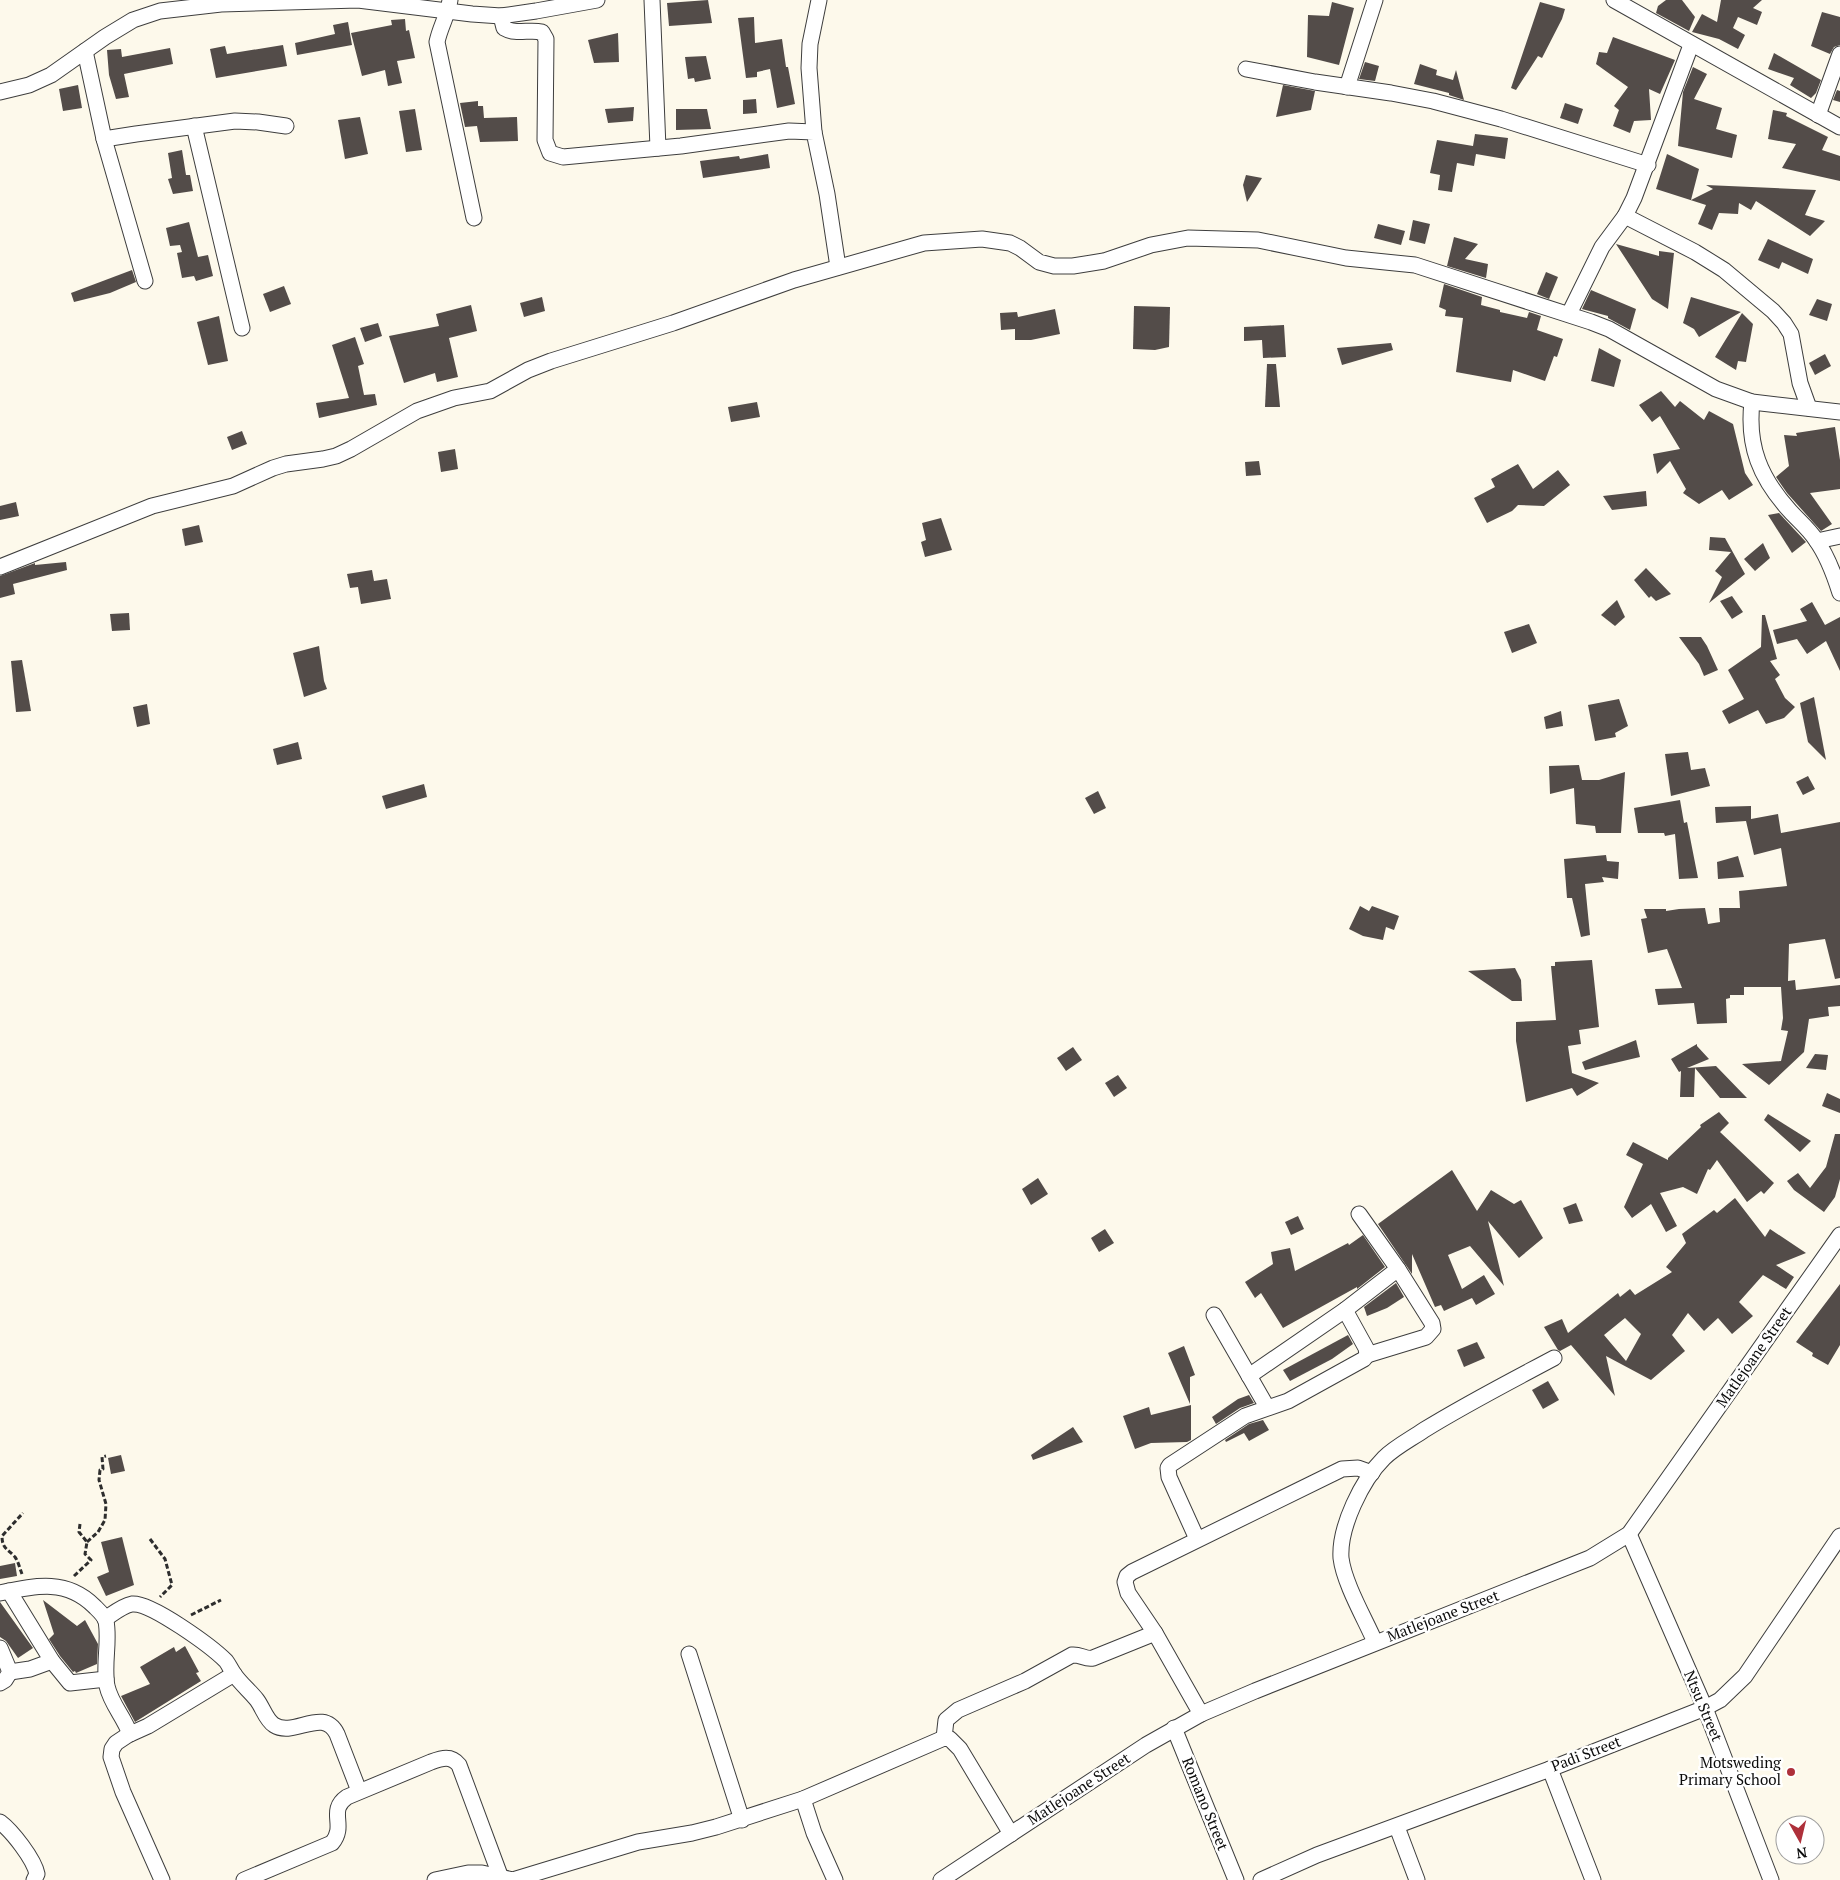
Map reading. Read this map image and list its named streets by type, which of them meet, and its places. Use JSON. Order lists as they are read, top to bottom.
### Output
{
  "streets": {
    "street": [
      "Matlejoane Street",
      "Ntsu Street",
      "Padi Street",
      "Romano Street"
    ]
  },
  "crossings": [
    ["Matlejoane Street", "Ntsu Street"],
    ["Matlejoane Street", "Romano Street"],
    ["Ntsu Street", "Padi Street"]
  ],
  "places": ["Motsweding Primary School"],
  "north": "bottom"
}
